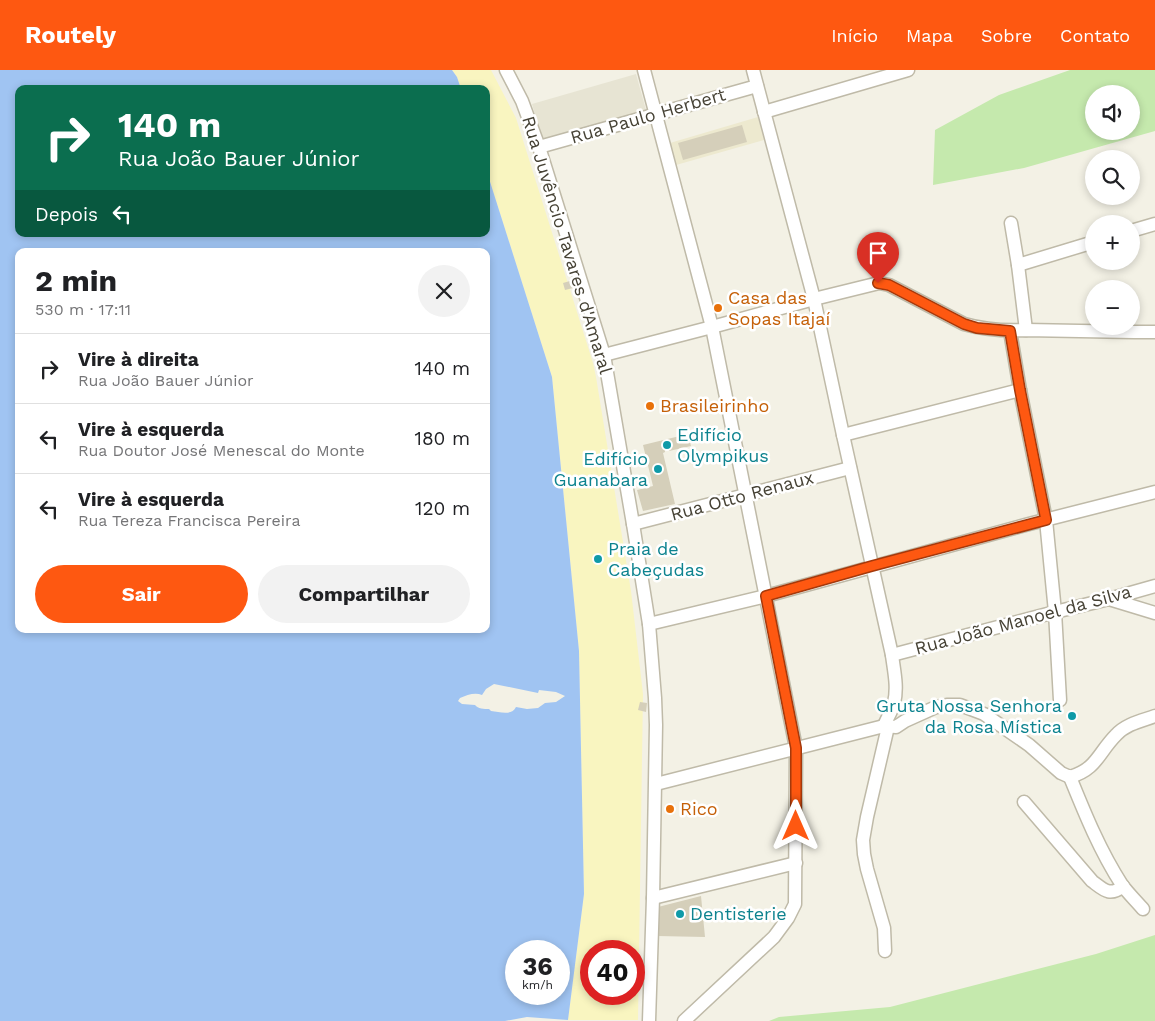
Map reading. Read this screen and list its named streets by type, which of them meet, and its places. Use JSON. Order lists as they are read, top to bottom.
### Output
{
  "streets": {
    "street": [
      "Rua Paulo Herbert",
      "Rua Juvêncio Tavares d'Amaral",
      "Rua Otto Renaux",
      "Rua João Manoel da Silva"
    ]
  },
  "crossings": [
    ["Rua Paulo Herbert", "Rua Juvêncio Tavares d'Amaral"],
    ["Rua Juvêncio Tavares d'Amaral", "Rua Otto Renaux"]
  ],
  "places": [
    "Casa das Sopas Itajaí",
    "Brasileirinho",
    "Edifício Olympikus",
    "Edifício Guanabara",
    "Praia de Cabeçudas",
    "Gruta Nossa Senhora da Rosa Mística",
    "Rico",
    "Dentisterie"
  ],
  "page": {
    "header": "Routely",
    "nav": [
      "Início",
      "Mapa",
      "Sobre",
      "Contato"
    ],
    "map_buttons": ["+", "−"],
    "turn": ["140 m", "Rua João Bauer Júnior"],
    "then": "Depois",
    "heading": ["2 min", "530 m · 17:11"],
    "list": [
      {
        "name": "Vire à direita",
        "note": "Rua João Bauer Júnior",
        "value": "140 m"
      },
      {
        "name": "Vire à esquerda",
        "note": "Rua Doutor José Menescal do Monte",
        "value": "180 m"
      },
      {
        "name": "Vire à esquerda",
        "note": "Rua Tereza Francisca Pereira",
        "value": "120 m"
      }
    ],
    "buttons": ["Sair", "Compartilhar"],
    "speed": "36 km/h",
    "limit": "40"
  }
}
